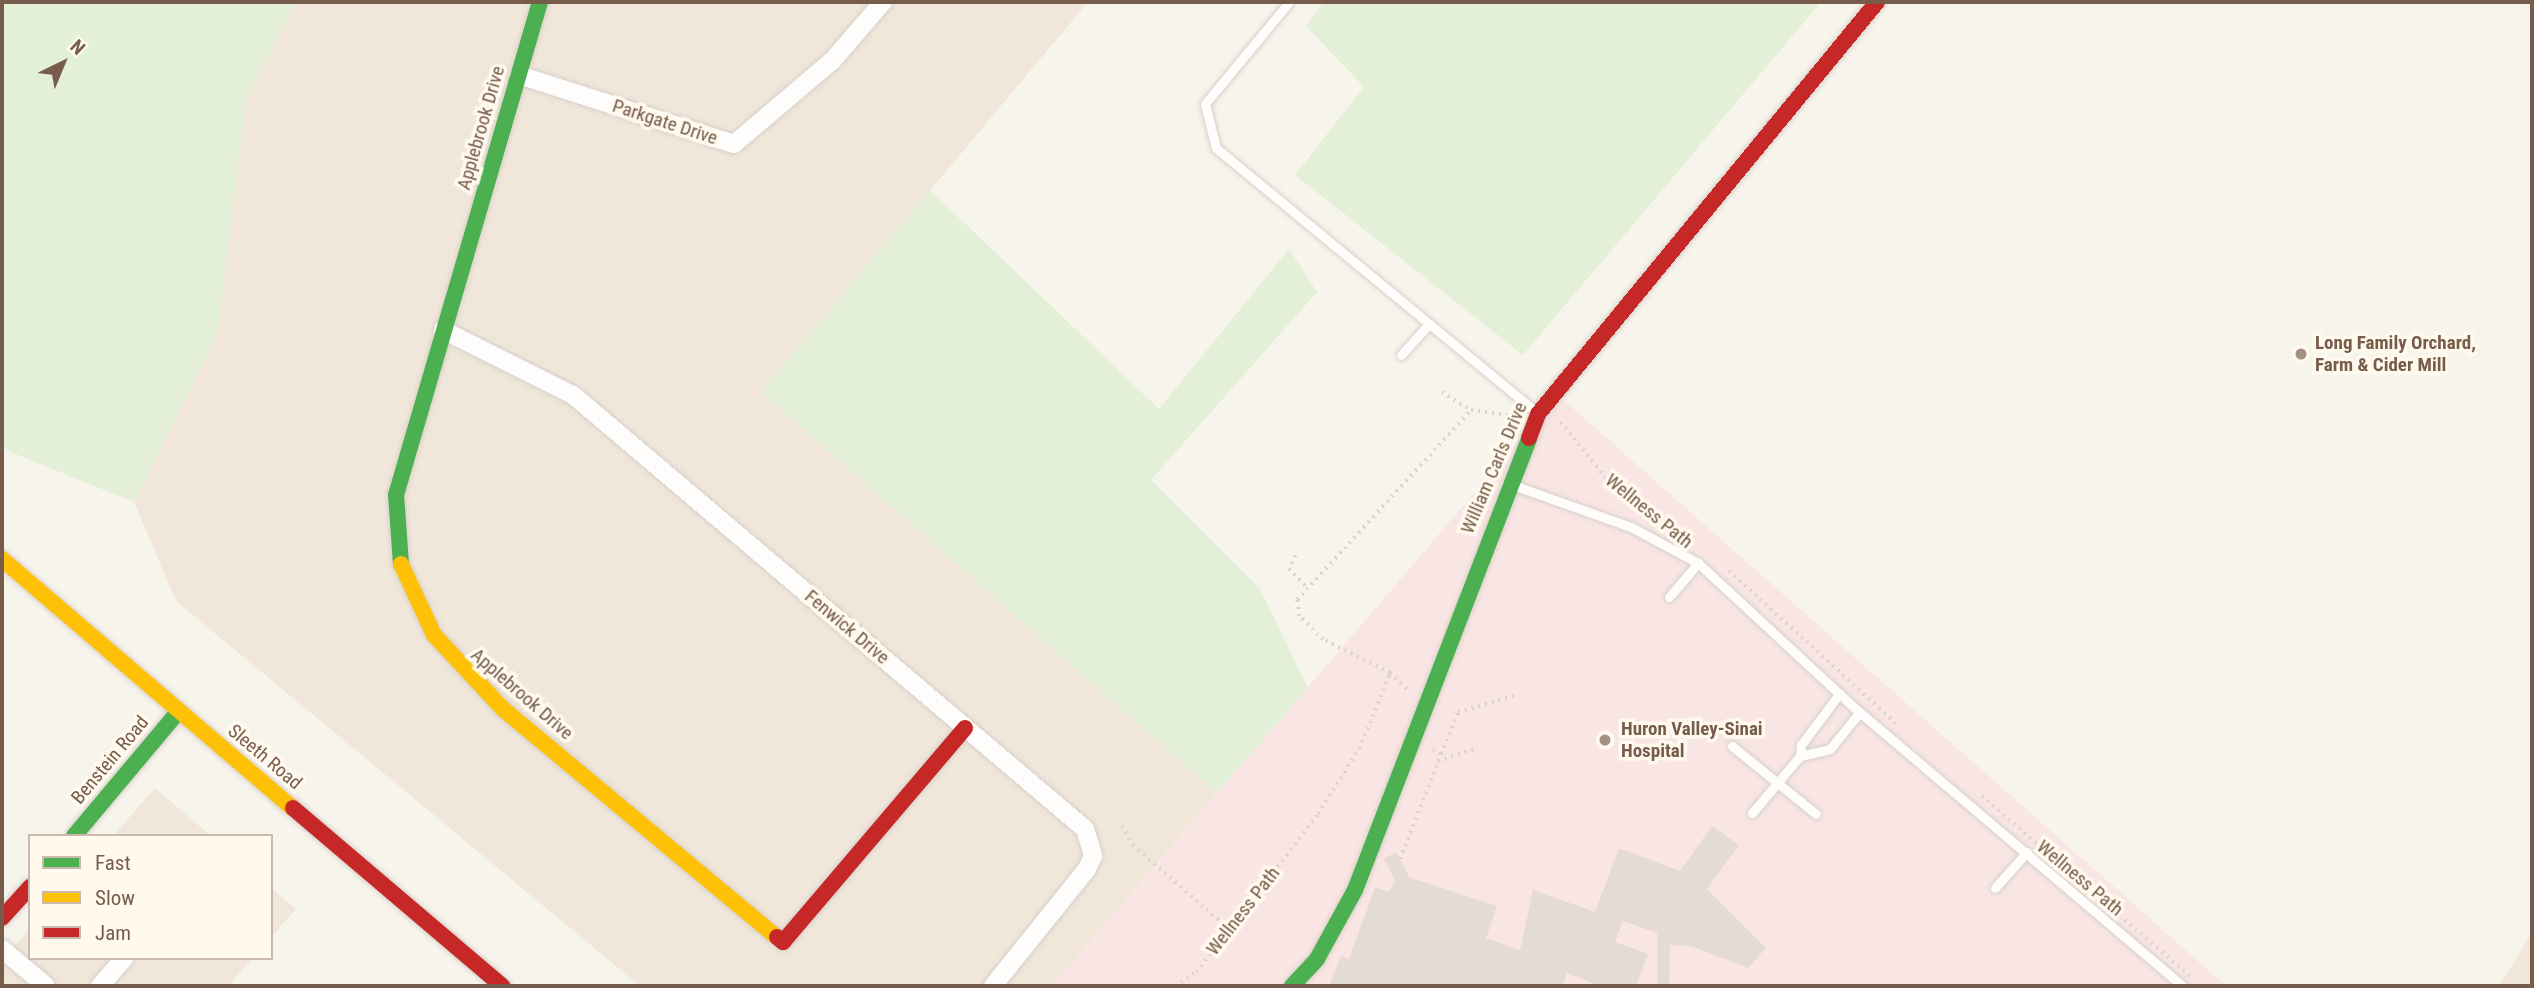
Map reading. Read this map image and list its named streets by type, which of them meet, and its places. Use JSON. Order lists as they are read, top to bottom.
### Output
{
  "streets": {
    "street": [
      "Parkgate Drive",
      "Applebrook Drive",
      "William Carls Drive",
      "Fenwick Drive",
      "Sleeth Road",
      "Benstein Road"
    ],
    "path": ["Wellness Path"]
  },
  "crossings": [
    ["Parkgate Drive", "Applebrook Drive"],
    ["Applebrook Drive", "Fenwick Drive"],
    ["William Carls Drive", "Wellness Path"],
    ["Sleeth Road", "Benstein Road"]
  ],
  "places": ["Long Family Orchard, Farm & Cider Mill", "Huron Valley-Sinai Hospital"],
  "legend": ["Fast", "Slow", "Jam"],
  "north": "top right"
}
